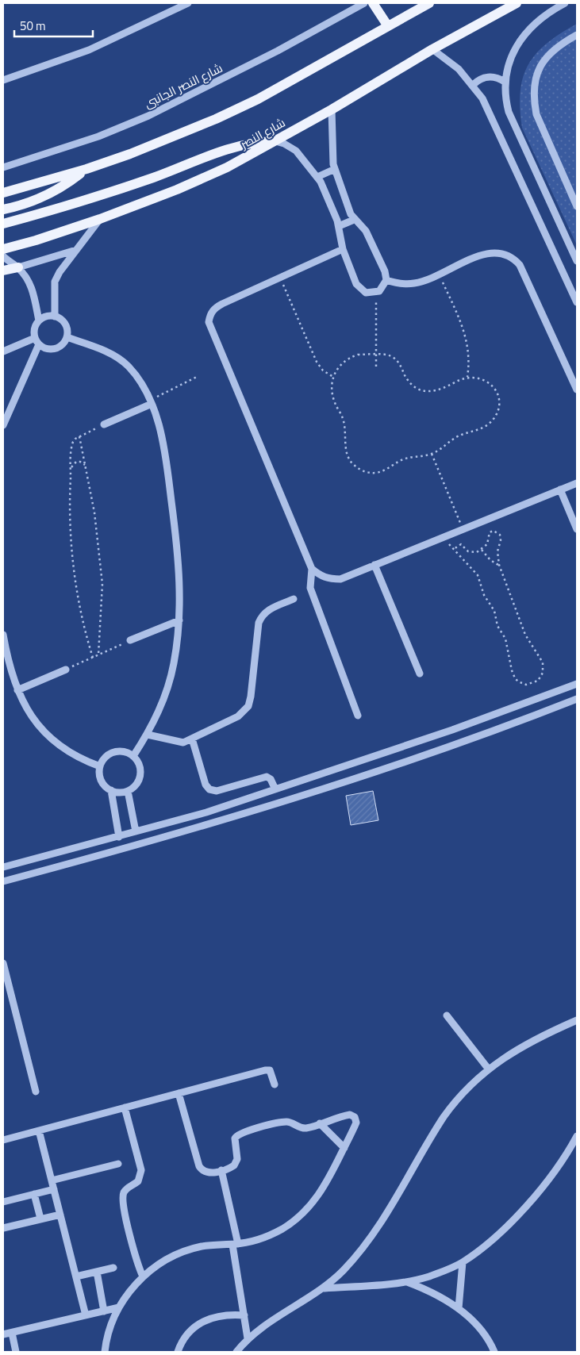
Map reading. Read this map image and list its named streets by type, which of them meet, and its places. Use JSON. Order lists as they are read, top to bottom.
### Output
{
  "streets": {
    "main road": ["شارع النصر"],
    "street": ["شارع النصر الجانبى"]
  },
  "scale_bar": "50 m"
}
